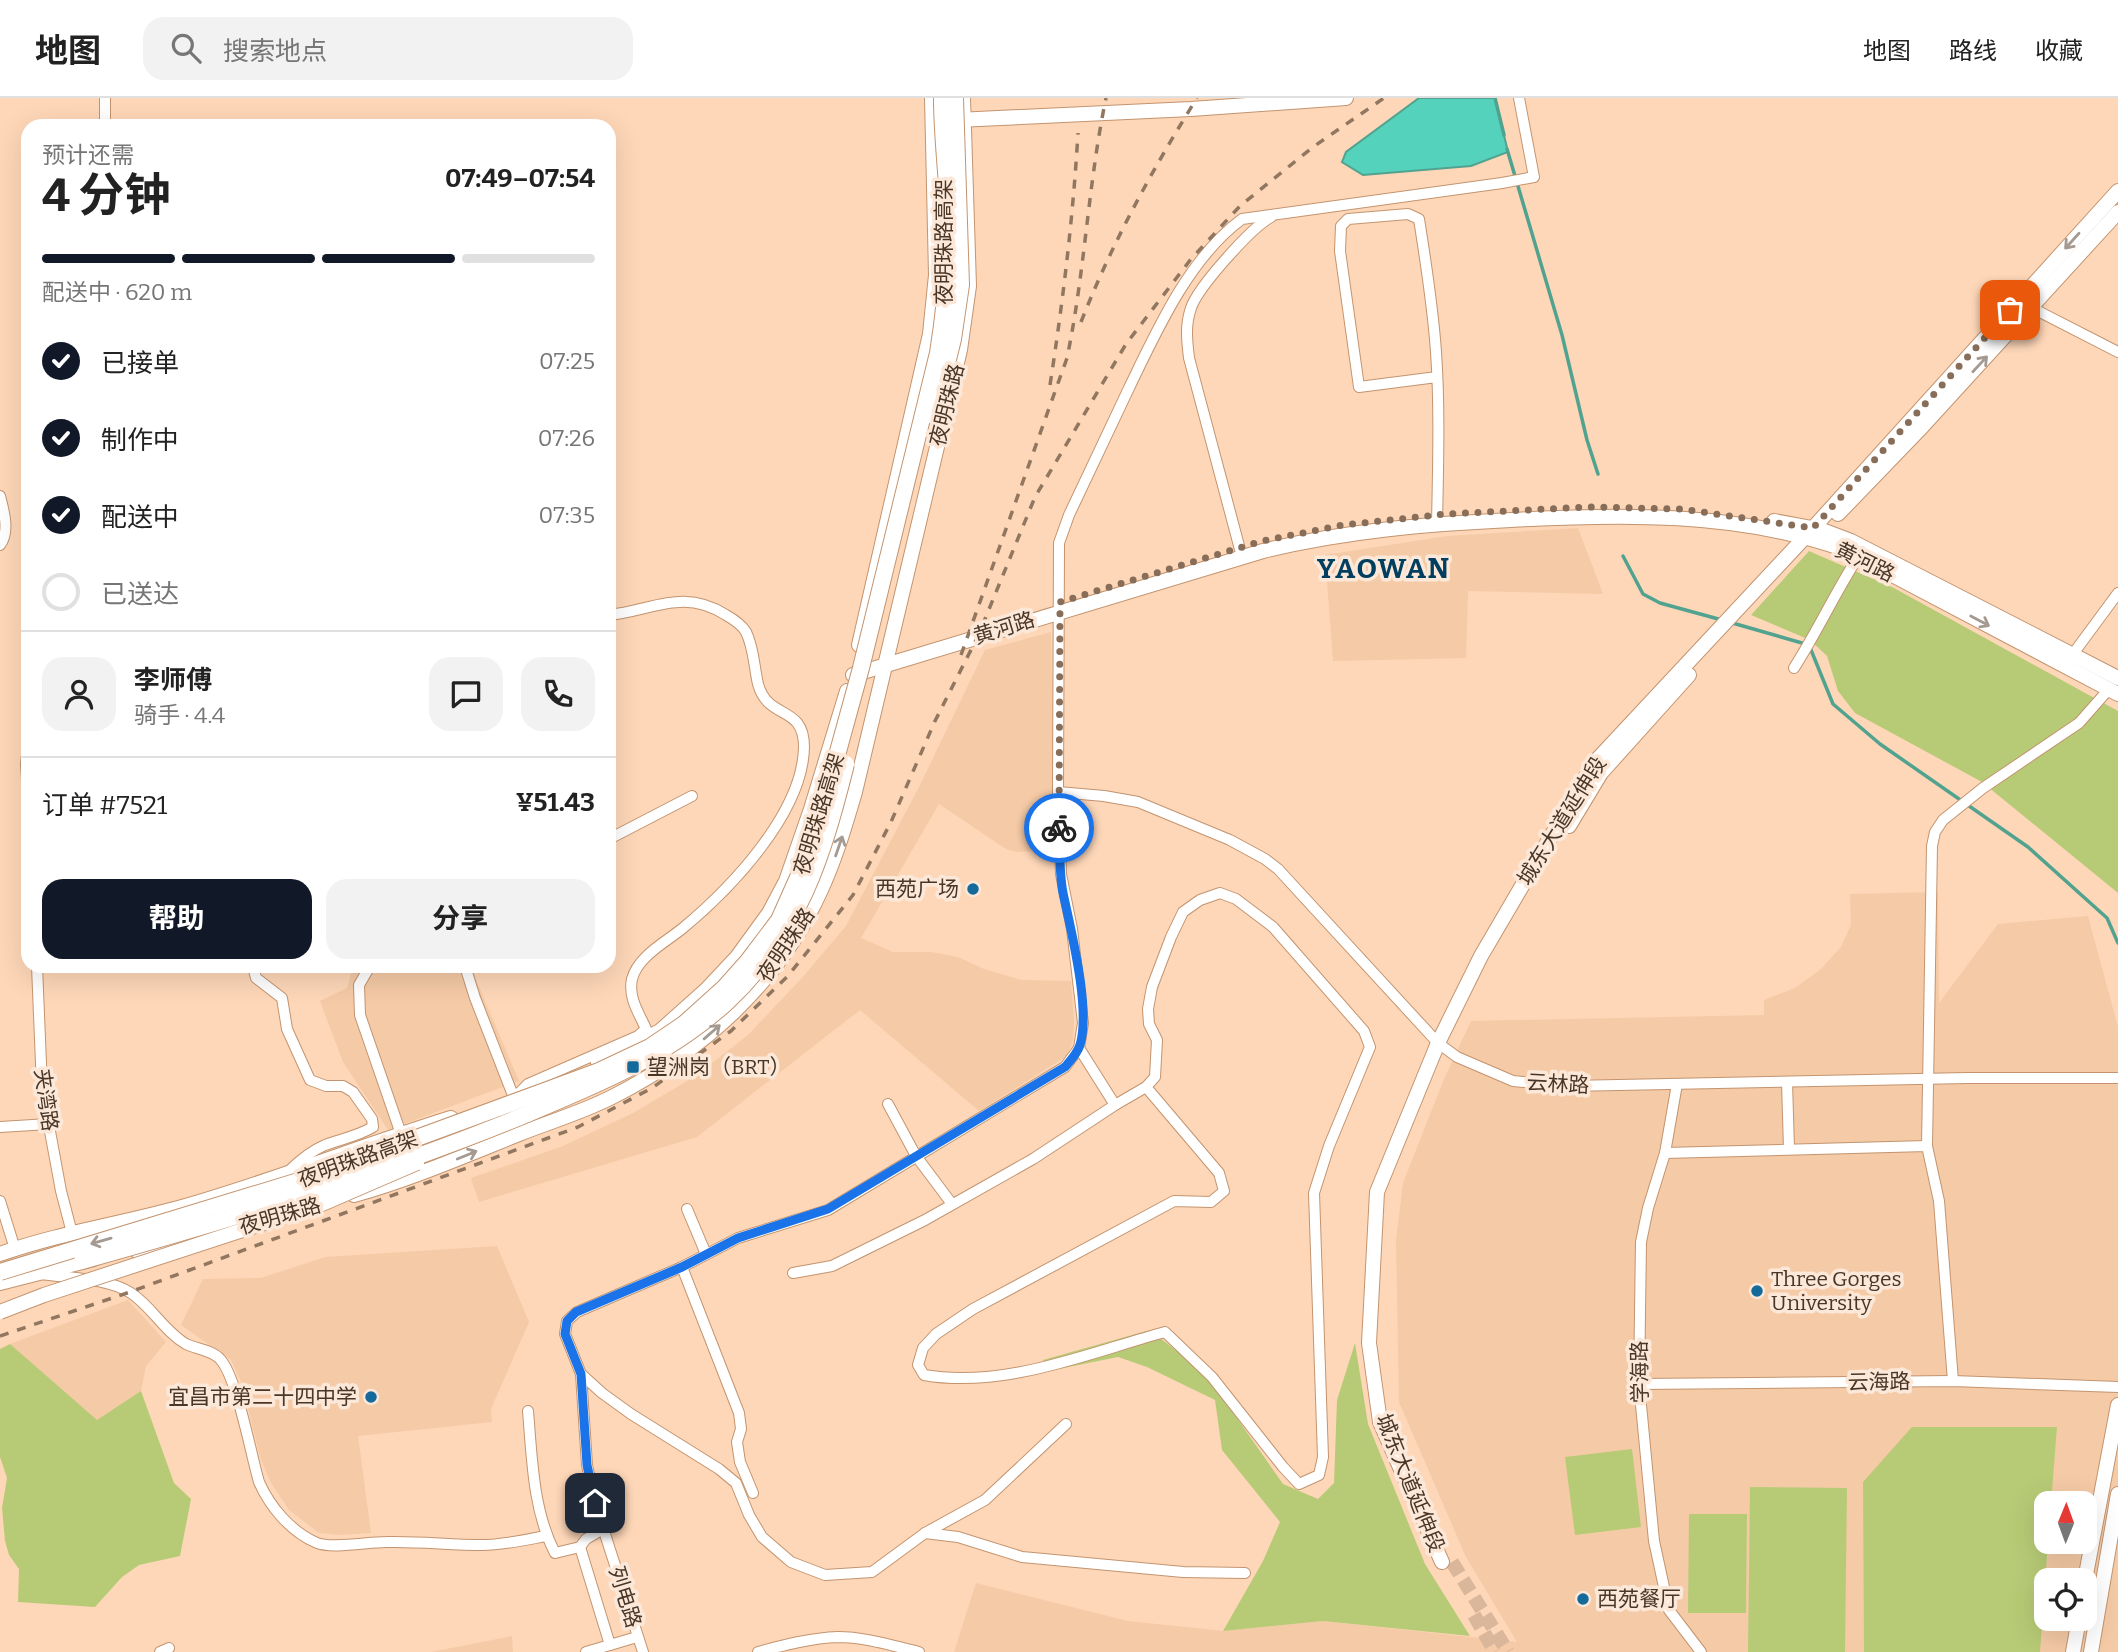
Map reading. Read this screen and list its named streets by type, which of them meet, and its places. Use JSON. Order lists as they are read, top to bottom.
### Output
{
  "streets": {
    "highway": ["夜明珠路高架"],
    "main road": ["夜明珠路", "黄河路", "城东大道延伸段"],
    "street": [
      "云林路",
      "夹湾路",
      "学海路",
      "云海路",
      "列电路"
    ]
  },
  "crossings": [
    ["夜明珠路高架", "夜明珠路"],
    ["夜明珠路", "黄河路"],
    ["夜明珠路", "夹湾路"],
    ["黄河路", "城东大道延伸段"],
    ["城东大道延伸段", "云林路"],
    ["云林路", "学海路"],
    ["学海路", "云海路"]
  ],
  "one_way": ["夜明珠路高架"],
  "districts": ["YAOWAN"],
  "places": {
    "other": [
      "西苑广场",
      "Three Gorges University",
      "宜昌市第二十四中学",
      "西苑餐厅"
    ],
    "transit": ["望洲岗（BRT）"]
  },
  "north": "top",
  "page": {
    "header": "地图",
    "search": "搜索地点",
    "nav": ["地图", "路线", "收藏"],
    "heading": ["4 分钟", "预计还需", "07:49–07:54"],
    "panel": [
      "李师傅",
      "骑手 · 4.4",
      "订单 #7521",
      "¥51.43"
    ],
    "bar": "配送中 · 620 m",
    "list": [
      ["已接单", "07:25"],
      ["制作中", "07:26"],
      ["配送中", "07:35"],
      "已送达"
    ],
    "buttons": ["帮助", "分享"]
  }
}
